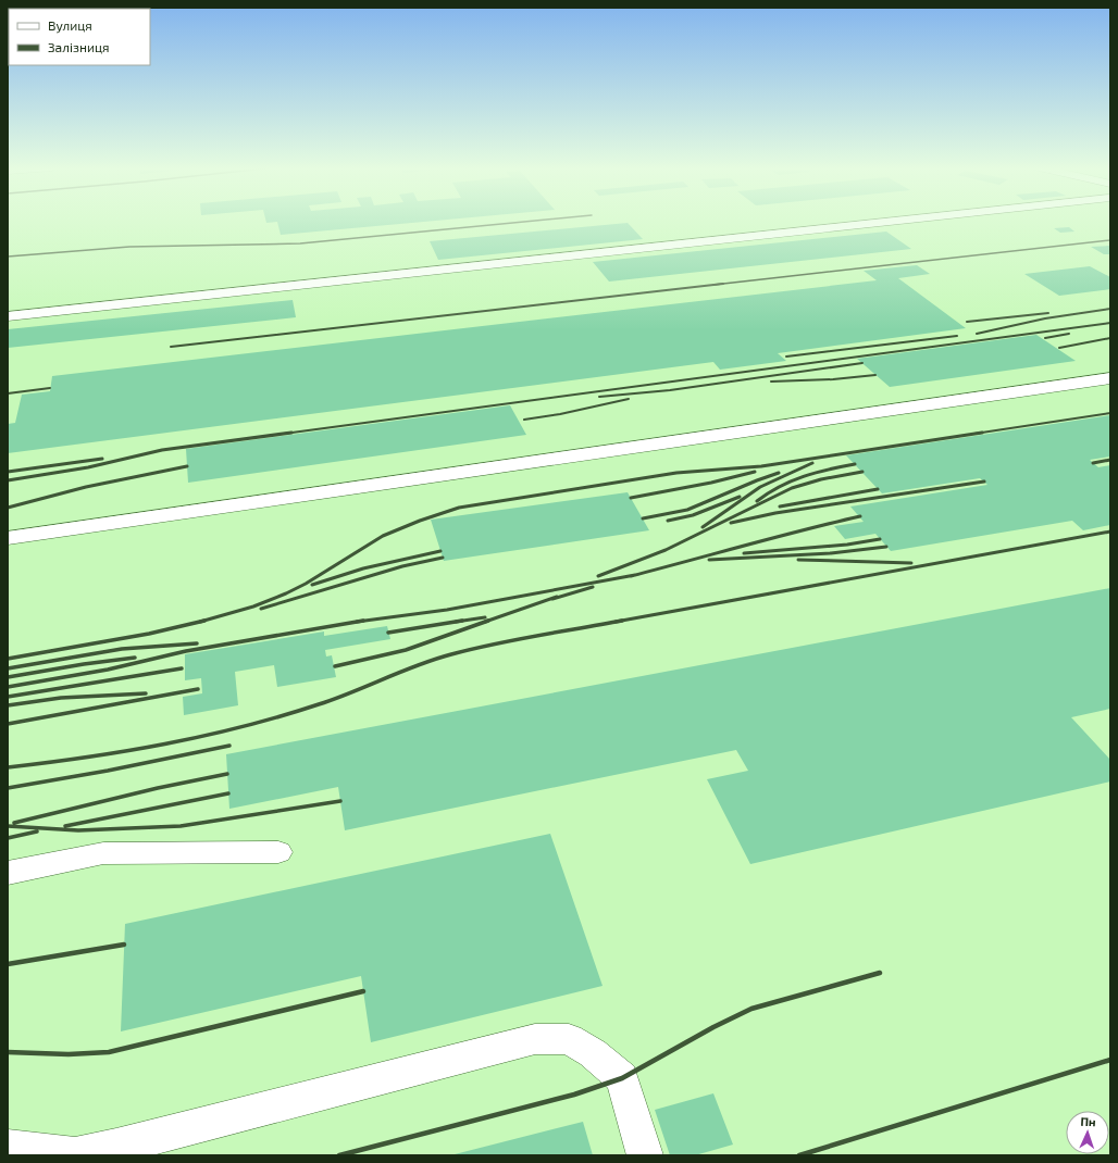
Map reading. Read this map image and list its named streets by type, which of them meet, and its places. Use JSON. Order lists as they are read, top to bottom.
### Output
{
  "legend": ["Вулиця", "Залізниця"],
  "north": "top"
}
